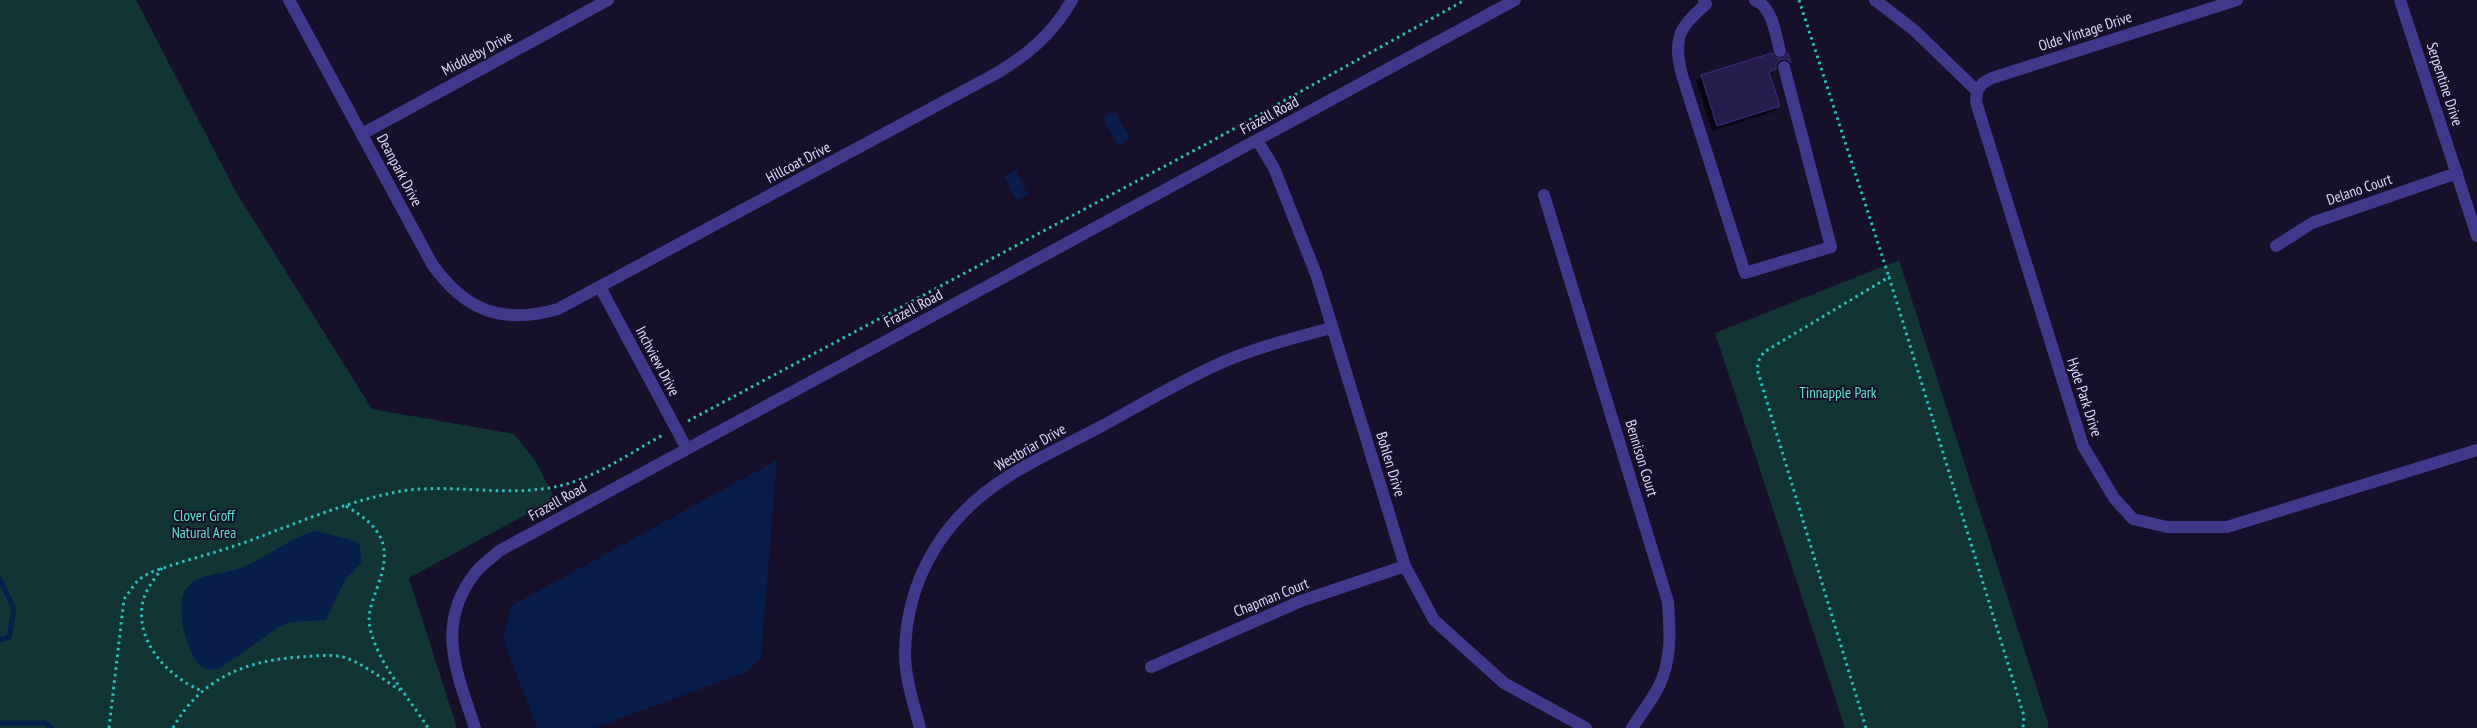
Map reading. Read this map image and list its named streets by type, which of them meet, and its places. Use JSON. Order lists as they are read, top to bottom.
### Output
{
  "streets": {
    "street": [
      "Olde Vintage Drive",
      "Middleby Drive",
      "Serpentine Drive",
      "Frazell Road",
      "Hillcoat Drive",
      "Deanpark Drive",
      "Delano Court",
      "Inchview Drive",
      "Hyde Park Drive",
      "Westbriar Drive",
      "Bennison Court",
      "Bohlen Drive",
      "Chapman Court"
    ]
  },
  "crossings": [
    ["Olde Vintage Drive", "Hyde Park Drive"],
    ["Middleby Drive", "Deanpark Drive"],
    ["Serpentine Drive", "Delano Court"],
    ["Frazell Road", "Inchview Drive"],
    ["Frazell Road", "Bohlen Drive"],
    ["Hillcoat Drive", "Deanpark Drive"],
    ["Hillcoat Drive", "Inchview Drive"],
    ["Westbriar Drive", "Bohlen Drive"],
    ["Bohlen Drive", "Chapman Court"]
  ],
  "parks": ["Tinnapple Park", "Clover Groff Natural Area"]
}
